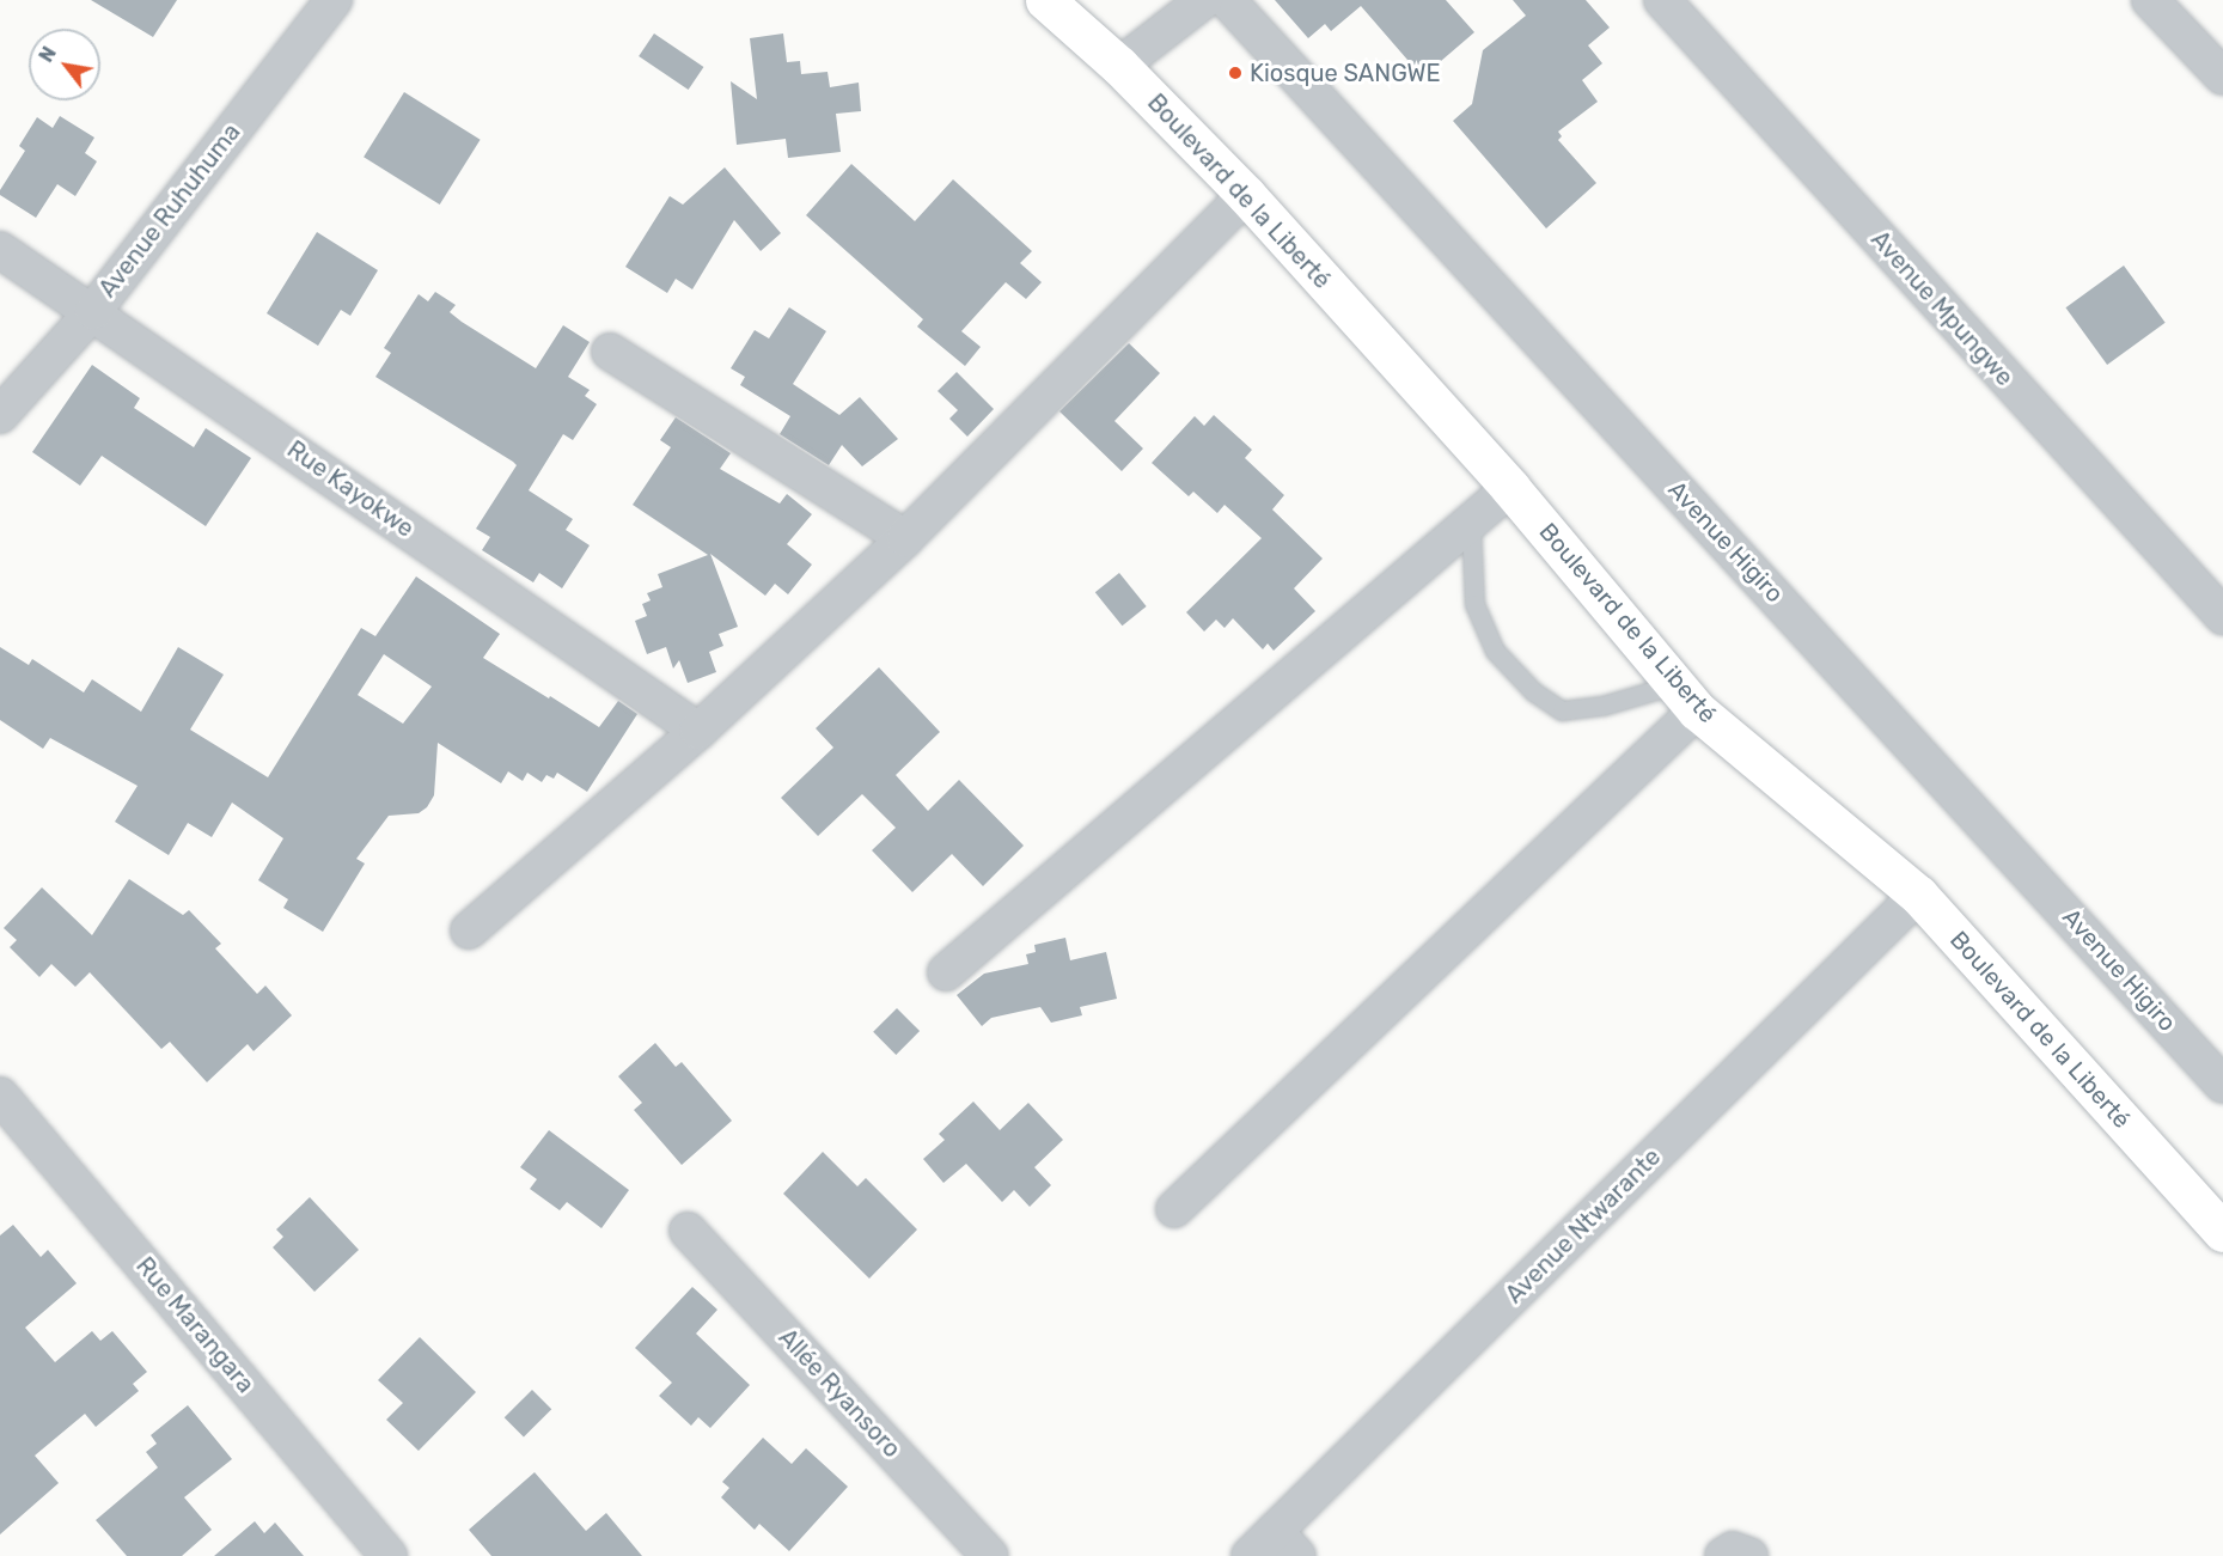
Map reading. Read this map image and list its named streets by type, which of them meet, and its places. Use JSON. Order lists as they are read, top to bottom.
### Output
{
  "streets": {
    "highway": ["Boulevard de la Liberté"],
    "street": [
      "Avenue Ruhuhuma",
      "Avenue Mpungwe",
      "Rue Kayokwe",
      "Avenue Higiro",
      "Avenue Ntwarante",
      "Rue Marangara",
      "Allée Ryansoro"
    ]
  },
  "crossings": [
    ["Boulevard de la Liberté", "Avenue Ntwarante"],
    ["Avenue Ruhuhuma", "Rue Kayokwe"]
  ],
  "places": ["Kiosque SANGWE"],
  "north": "top left"
}
